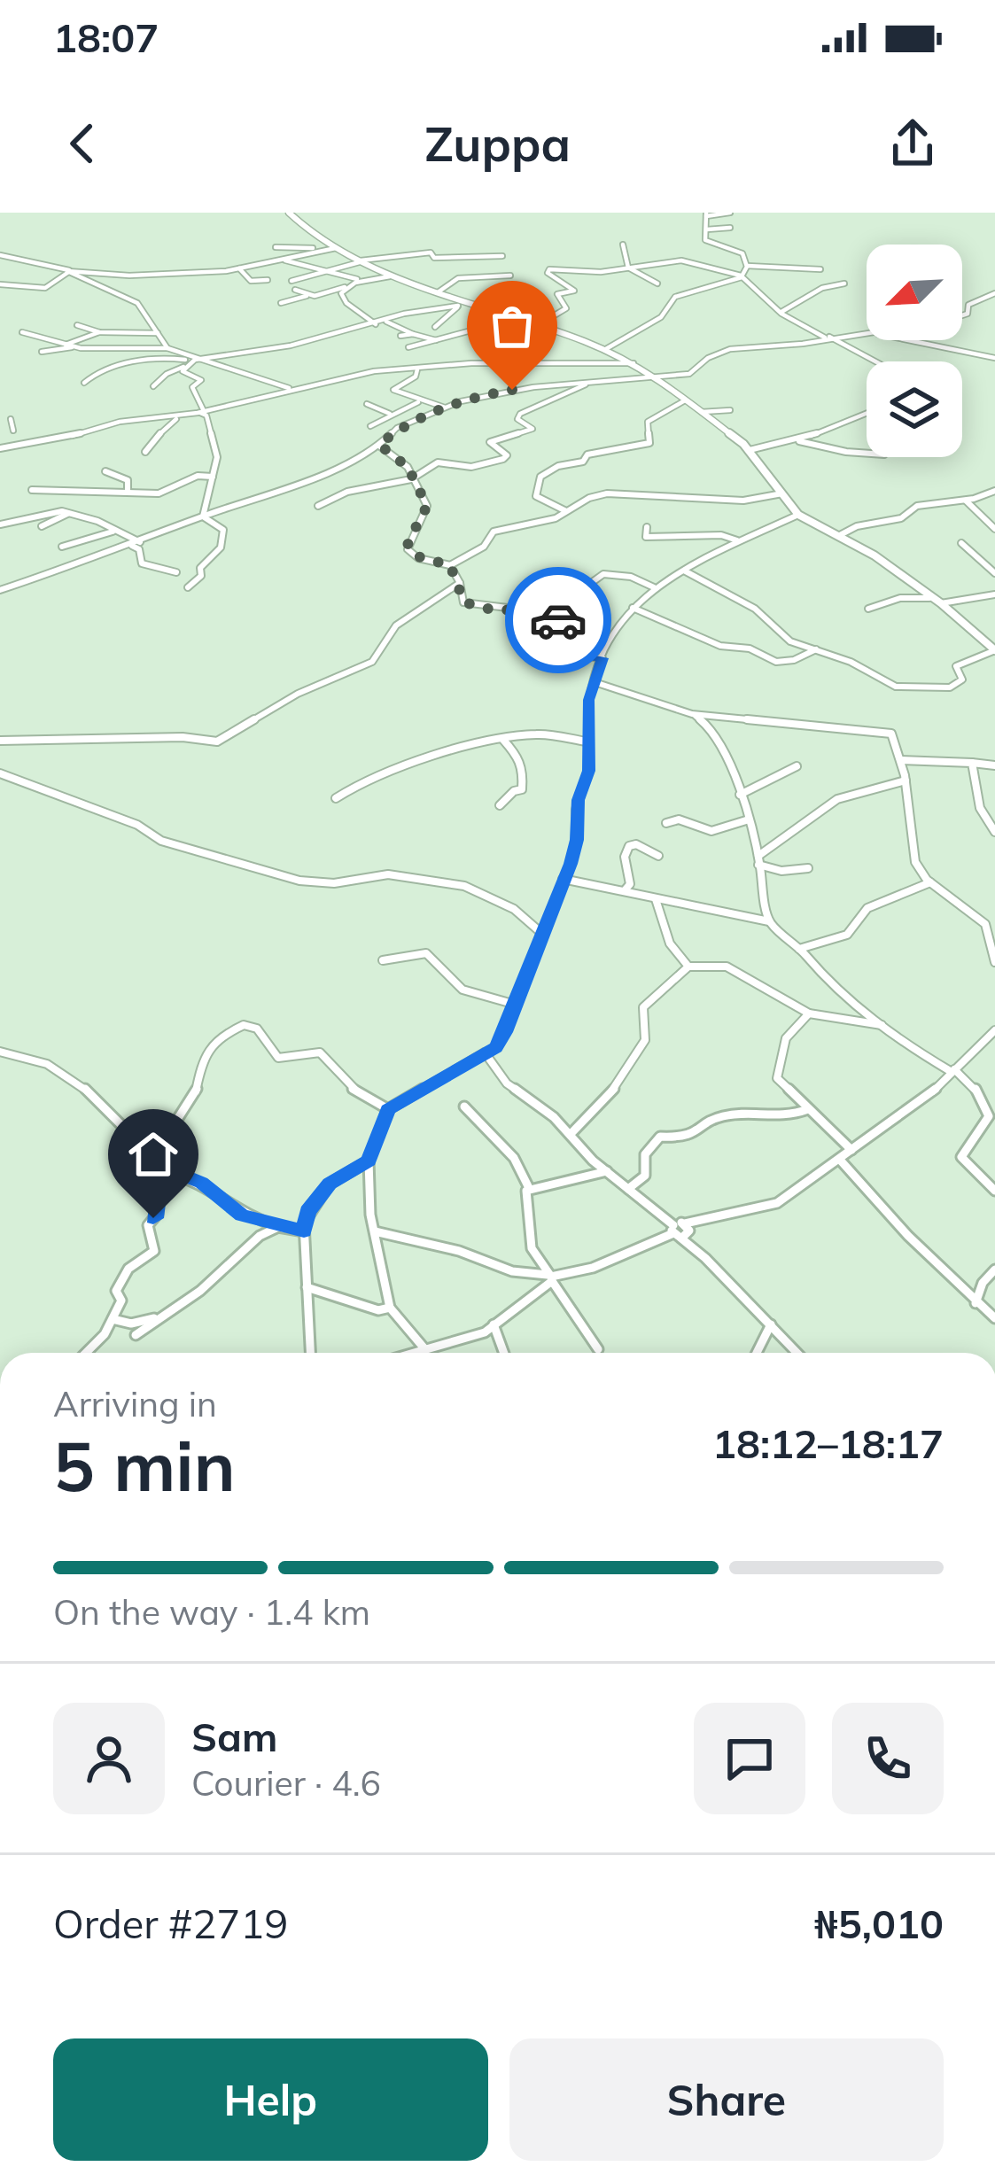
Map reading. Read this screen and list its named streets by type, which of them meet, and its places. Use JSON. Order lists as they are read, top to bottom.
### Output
{
  "north": "bottom left",
  "page": {
    "status": "18:07",
    "header": "Zuppa",
    "heading": ["5 min", "Arriving in", "18:12–18:17"],
    "panel": [
      "Sam",
      "Courier · 4.6",
      "Order #2719",
      "₦5,010"
    ],
    "bar": "On the way · 1.4 km",
    "buttons": ["Help", "Share"]
  }
}
